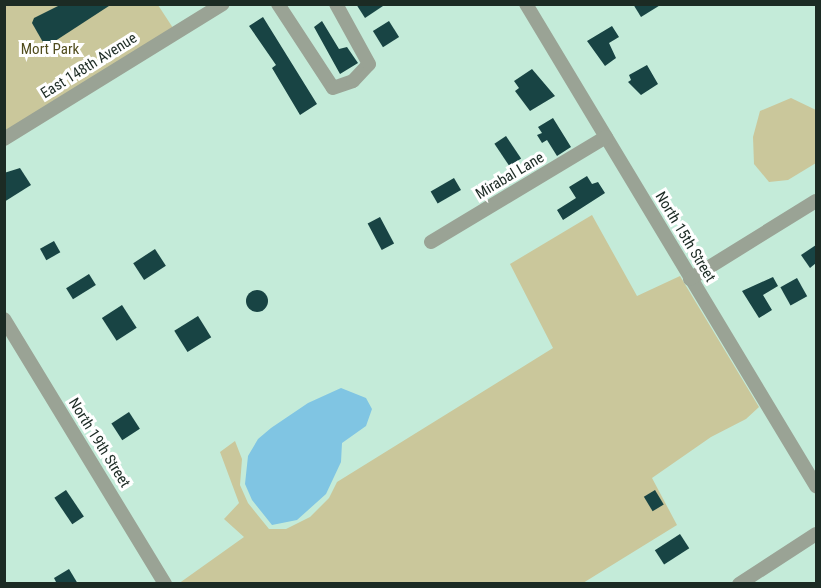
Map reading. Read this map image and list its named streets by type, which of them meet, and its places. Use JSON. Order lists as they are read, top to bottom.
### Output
{
  "streets": {
    "street": [
      "East 148th Avenue",
      "Mirabal Lane",
      "North 15th Street",
      "North 19th Street"
    ]
  },
  "crossings": [
    ["Mirabal Lane", "North 15th Street"]
  ],
  "parks": ["Mort Park"]
}
